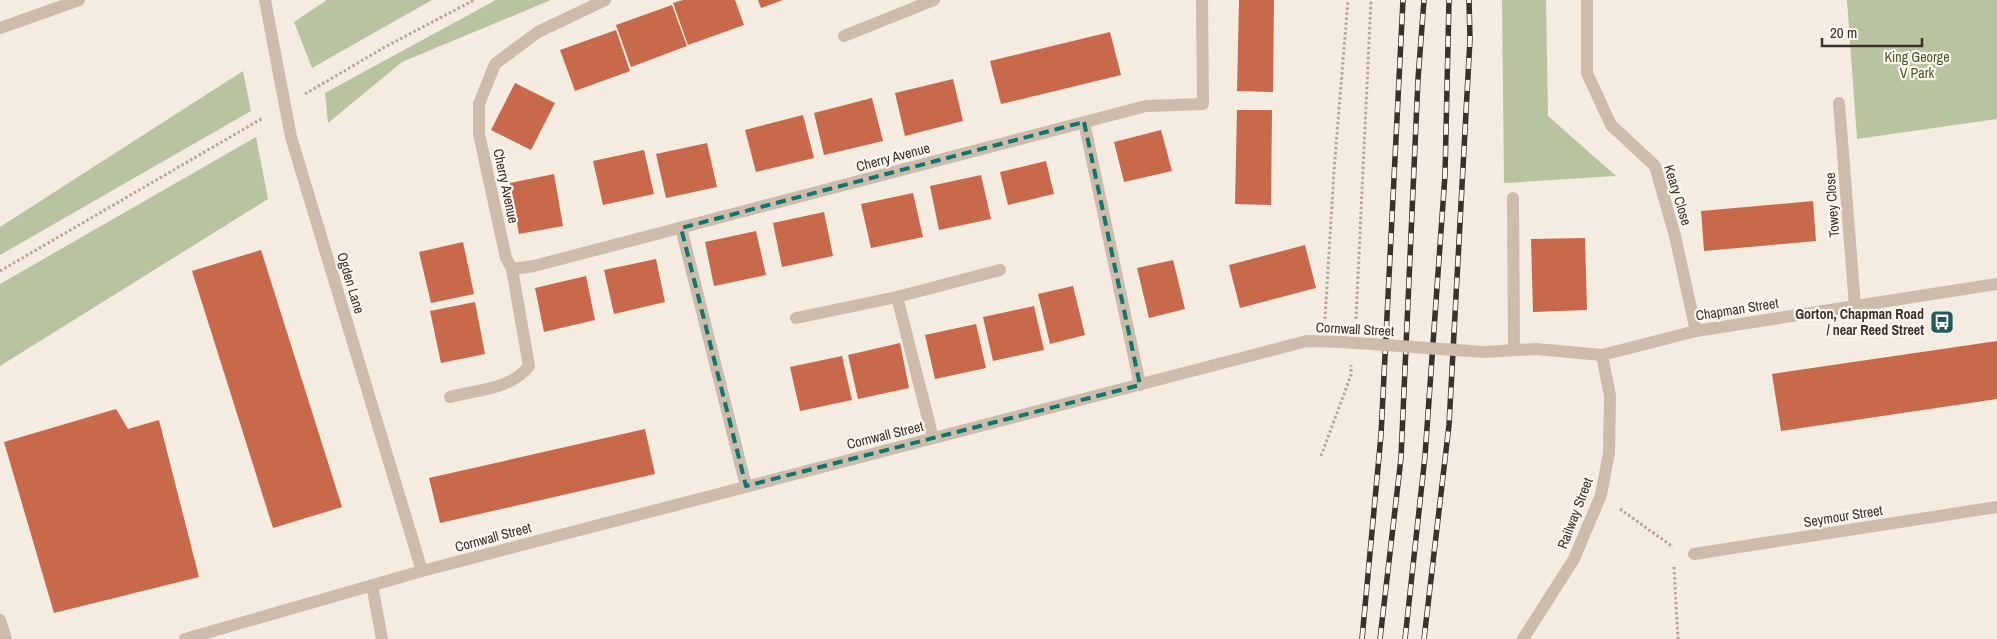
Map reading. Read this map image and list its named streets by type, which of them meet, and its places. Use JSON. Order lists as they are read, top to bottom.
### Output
{
  "streets": {
    "street": [
      "Cherry Avenue",
      "Keary Close",
      "Towey Close",
      "Ogden Lane",
      "Chapman Street",
      "Cornwall Street",
      "Railway Street",
      "Seymour Street"
    ]
  },
  "crossings": [
    ["Keary Close", "Chapman Street"],
    ["Towey Close", "Chapman Street"],
    ["Ogden Lane", "Cornwall Street"],
    ["Chapman Street", "Cornwall Street"],
    ["Chapman Street", "Railway Street"],
    ["Cornwall Street", "Railway Street"]
  ],
  "parks": ["King George V Park"],
  "places": {
    "bus stop": ["Gorton, Chapman Road / near Reed Street"]
  },
  "scale_bar": "20 m"
}
